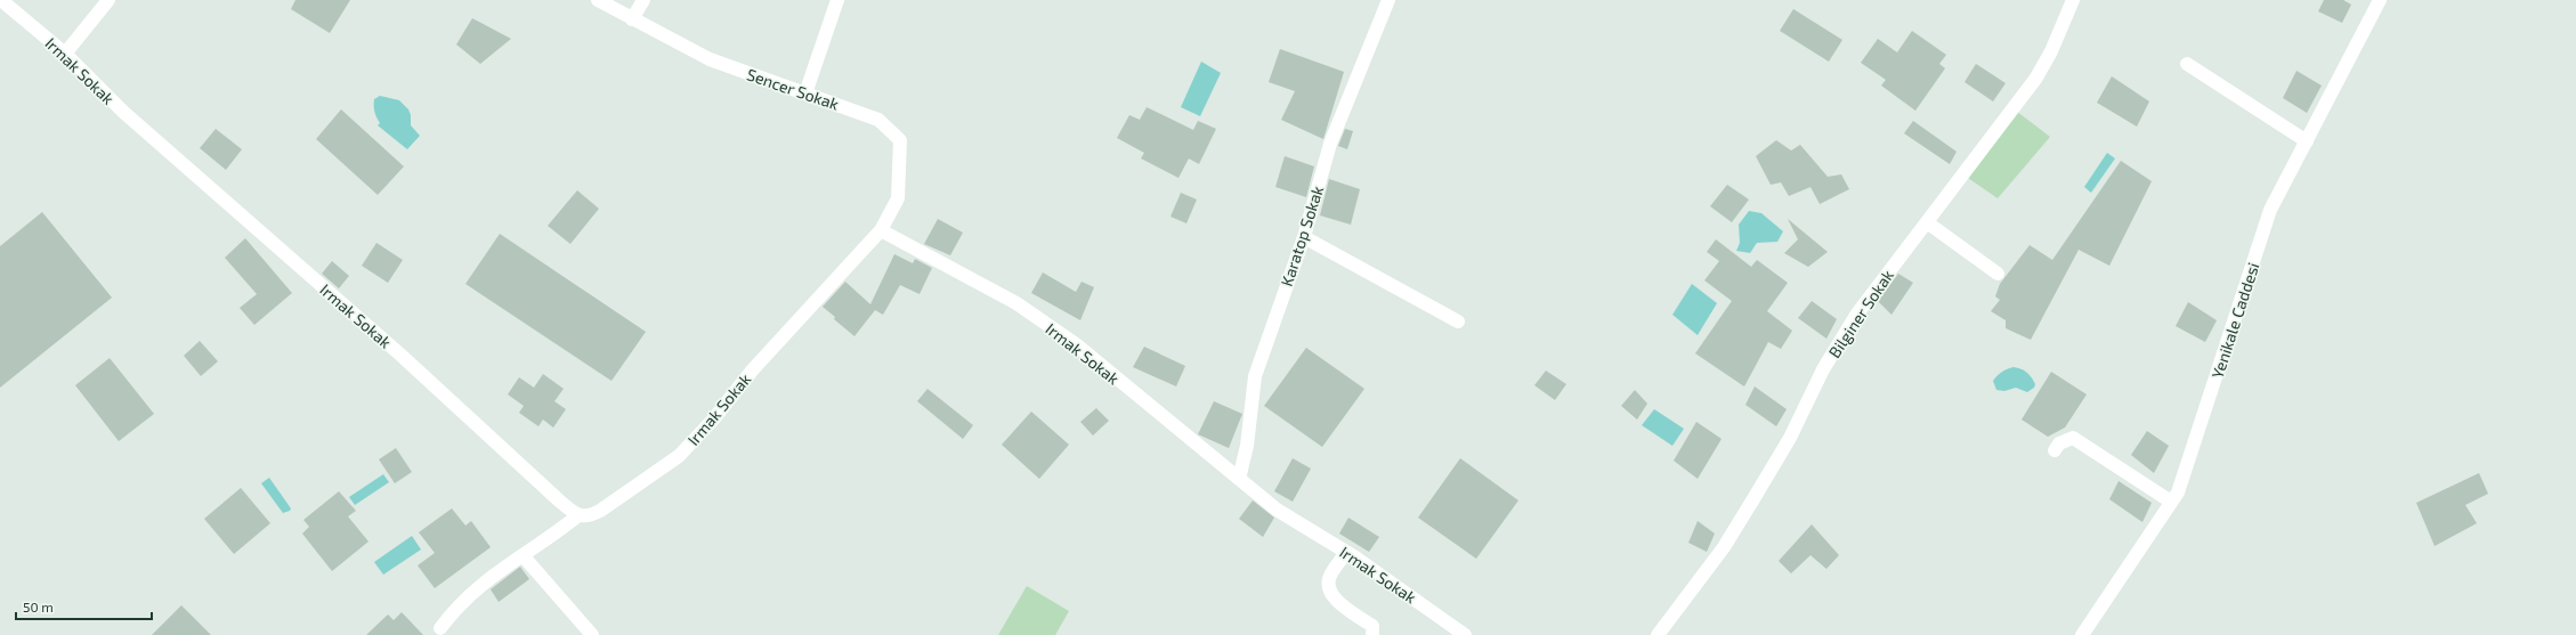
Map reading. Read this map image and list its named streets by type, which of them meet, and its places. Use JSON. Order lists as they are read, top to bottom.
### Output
{
  "streets": {
    "street": [
      "Irmak Sokak",
      "Sencer Sokak",
      "Karatop Sokak",
      "Bilginer Sokak",
      "Yenikale Caddesi"
    ]
  },
  "crossings": [
    ["Irmak Sokak", "Sencer Sokak"],
    ["Irmak Sokak", "Karatop Sokak"]
  ],
  "scale_bar": "50 m"
}
